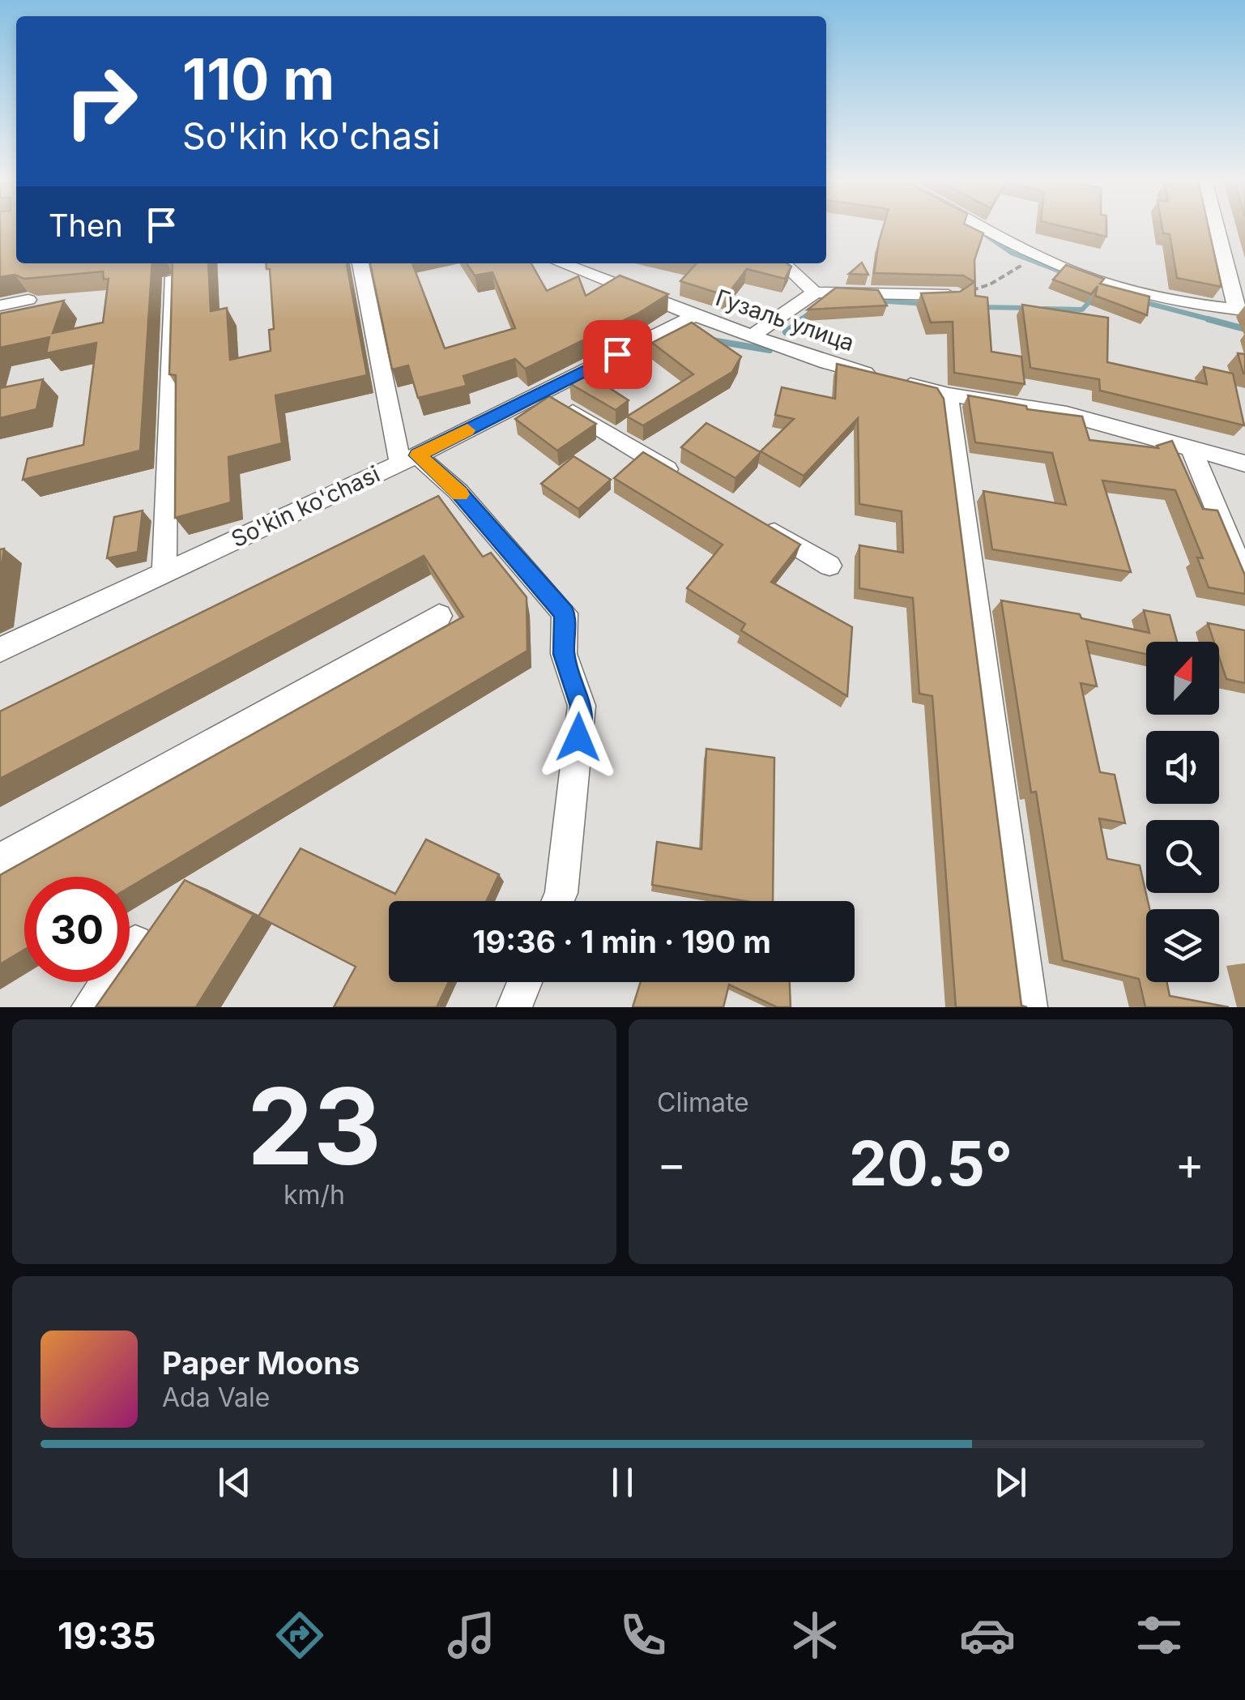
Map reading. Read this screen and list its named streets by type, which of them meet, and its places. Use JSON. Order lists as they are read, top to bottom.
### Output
{
  "streets": {
    "street": ["Гузаль улица", "So'kin ko'chasi"]
  },
  "crossings": [
    ["Гузаль улица", "So'kin ko'chasi"]
  ],
  "north": "top",
  "page": {
    "turn": ["110 m", "So'kin ko'chasi"],
    "then": "Then",
    "limit": "30",
    "trip": "19:36 · 1 min · 190 m",
    "tile": [
      ["23", "km/h"],
      "Climate"
    ],
    "heat": ["−", "20.5°", "+"],
    "song": ["Paper Moons", "Ada Vale"],
    "tabs": "19:35"
  }
}
